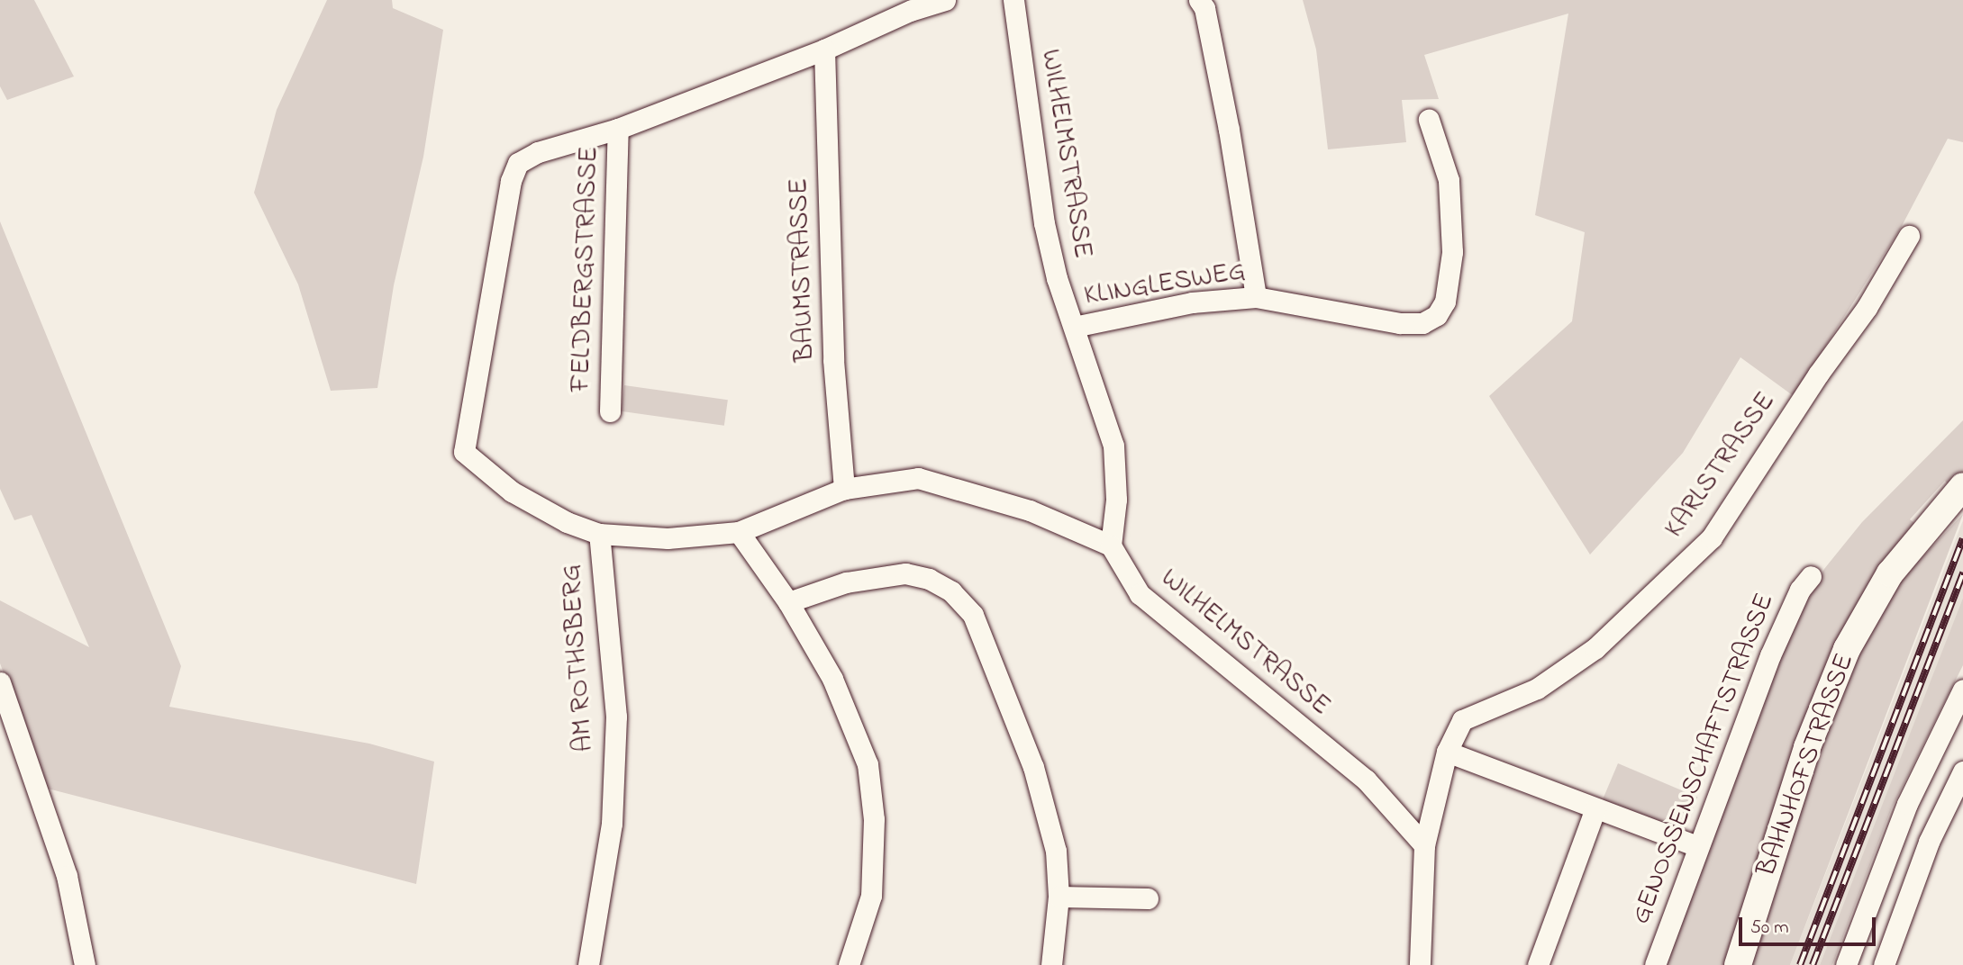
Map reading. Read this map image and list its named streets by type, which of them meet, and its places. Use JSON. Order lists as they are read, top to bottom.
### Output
{
  "streets": {
    "main road": ["BAHNHOFSTRASSE"],
    "street": [
      "WILHELMSTRASSE",
      "FELDBERGSTRASSE",
      "BAUMSTRASSE",
      "KLINGLESWEG",
      "KARLSTRASSE",
      "AM ROTHSBERG",
      "GENOSSENSCHAFTSTRASSE"
    ]
  },
  "crossings": [
    ["WILHELMSTRASSE", "KLINGLESWEG"],
    ["WILHELMSTRASSE", "KARLSTRASSE"]
  ],
  "scale_bar": "50 m"
}
